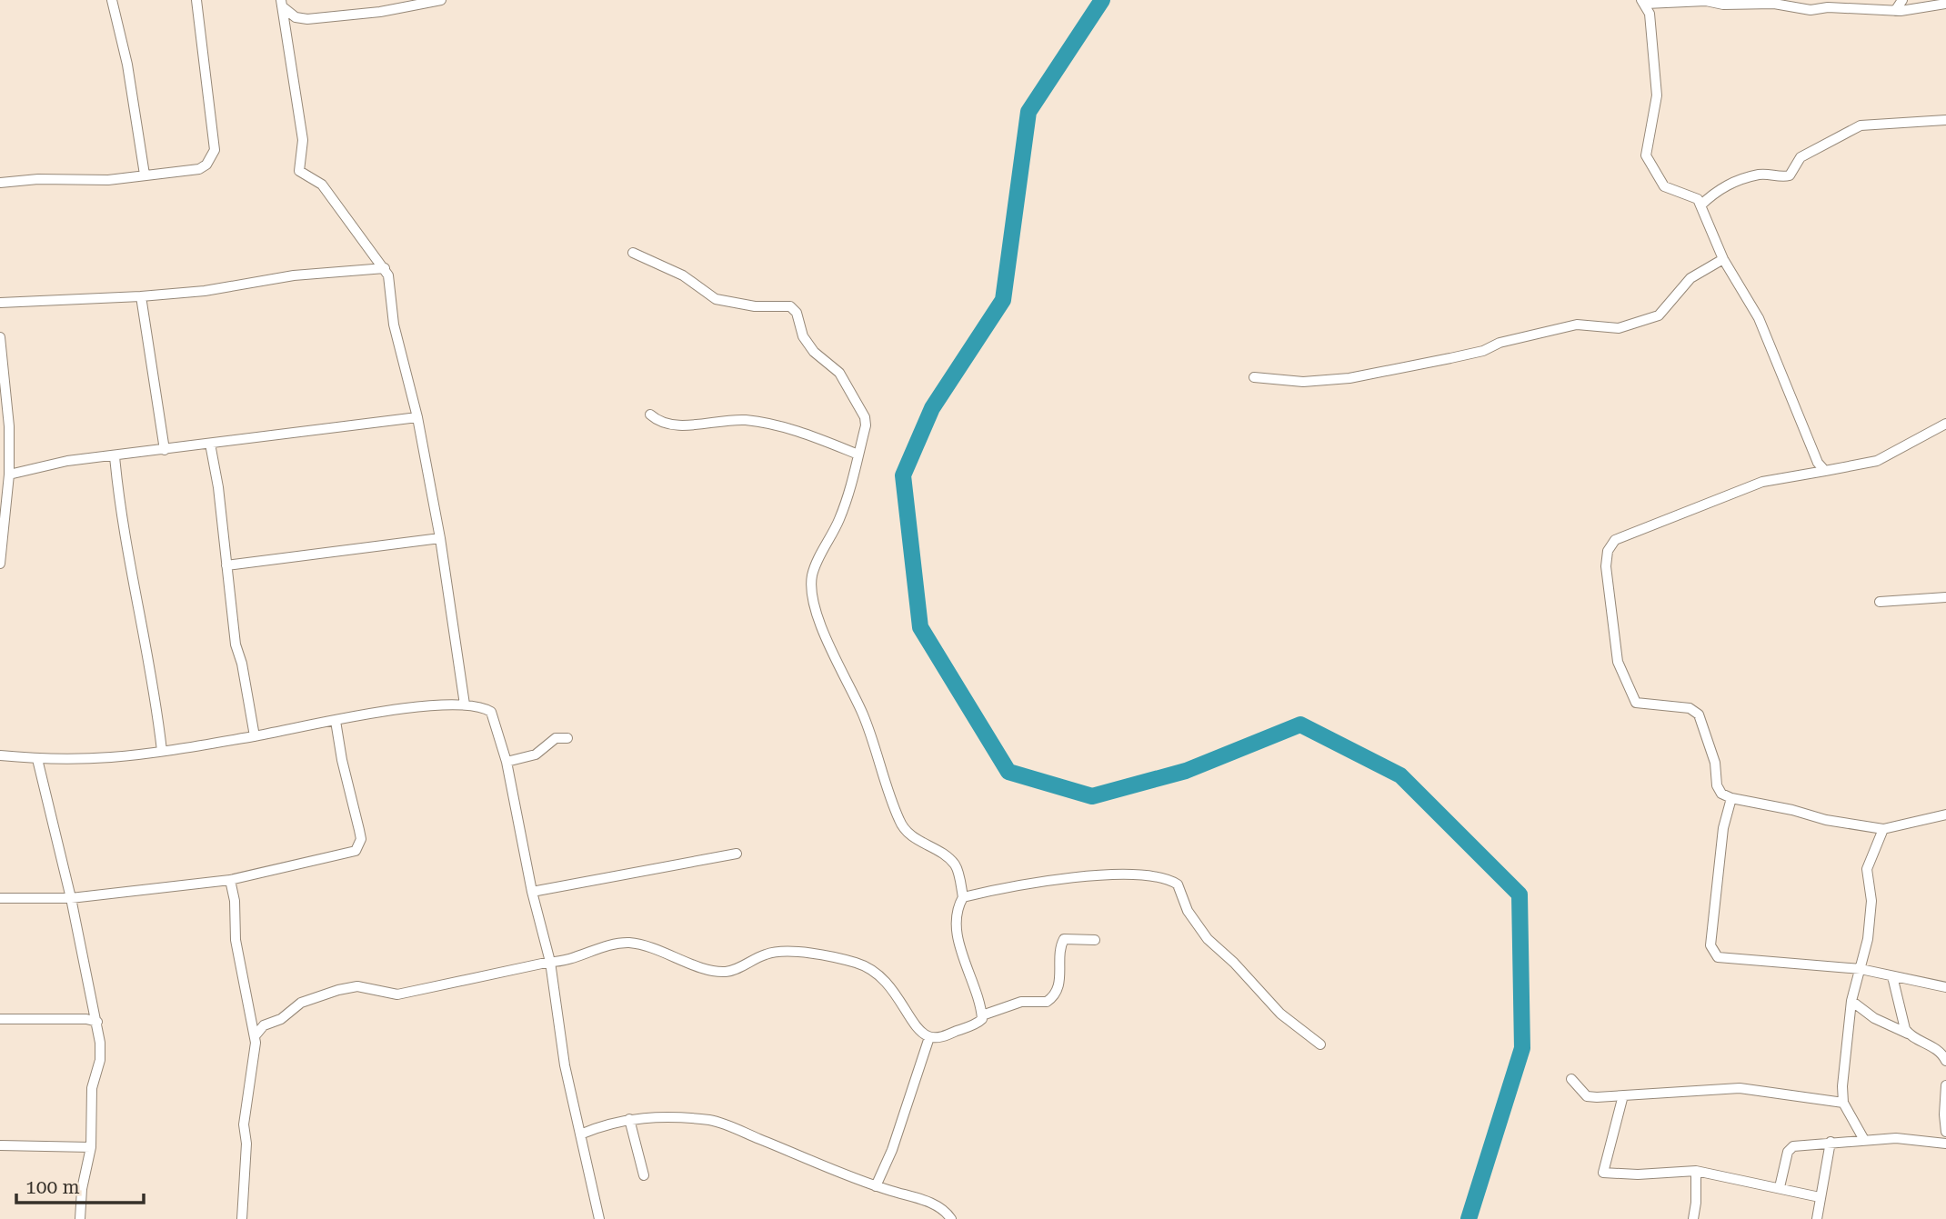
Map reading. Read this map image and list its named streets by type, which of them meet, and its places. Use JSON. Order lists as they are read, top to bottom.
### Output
{
  "scale_bar": "100 m"
}
